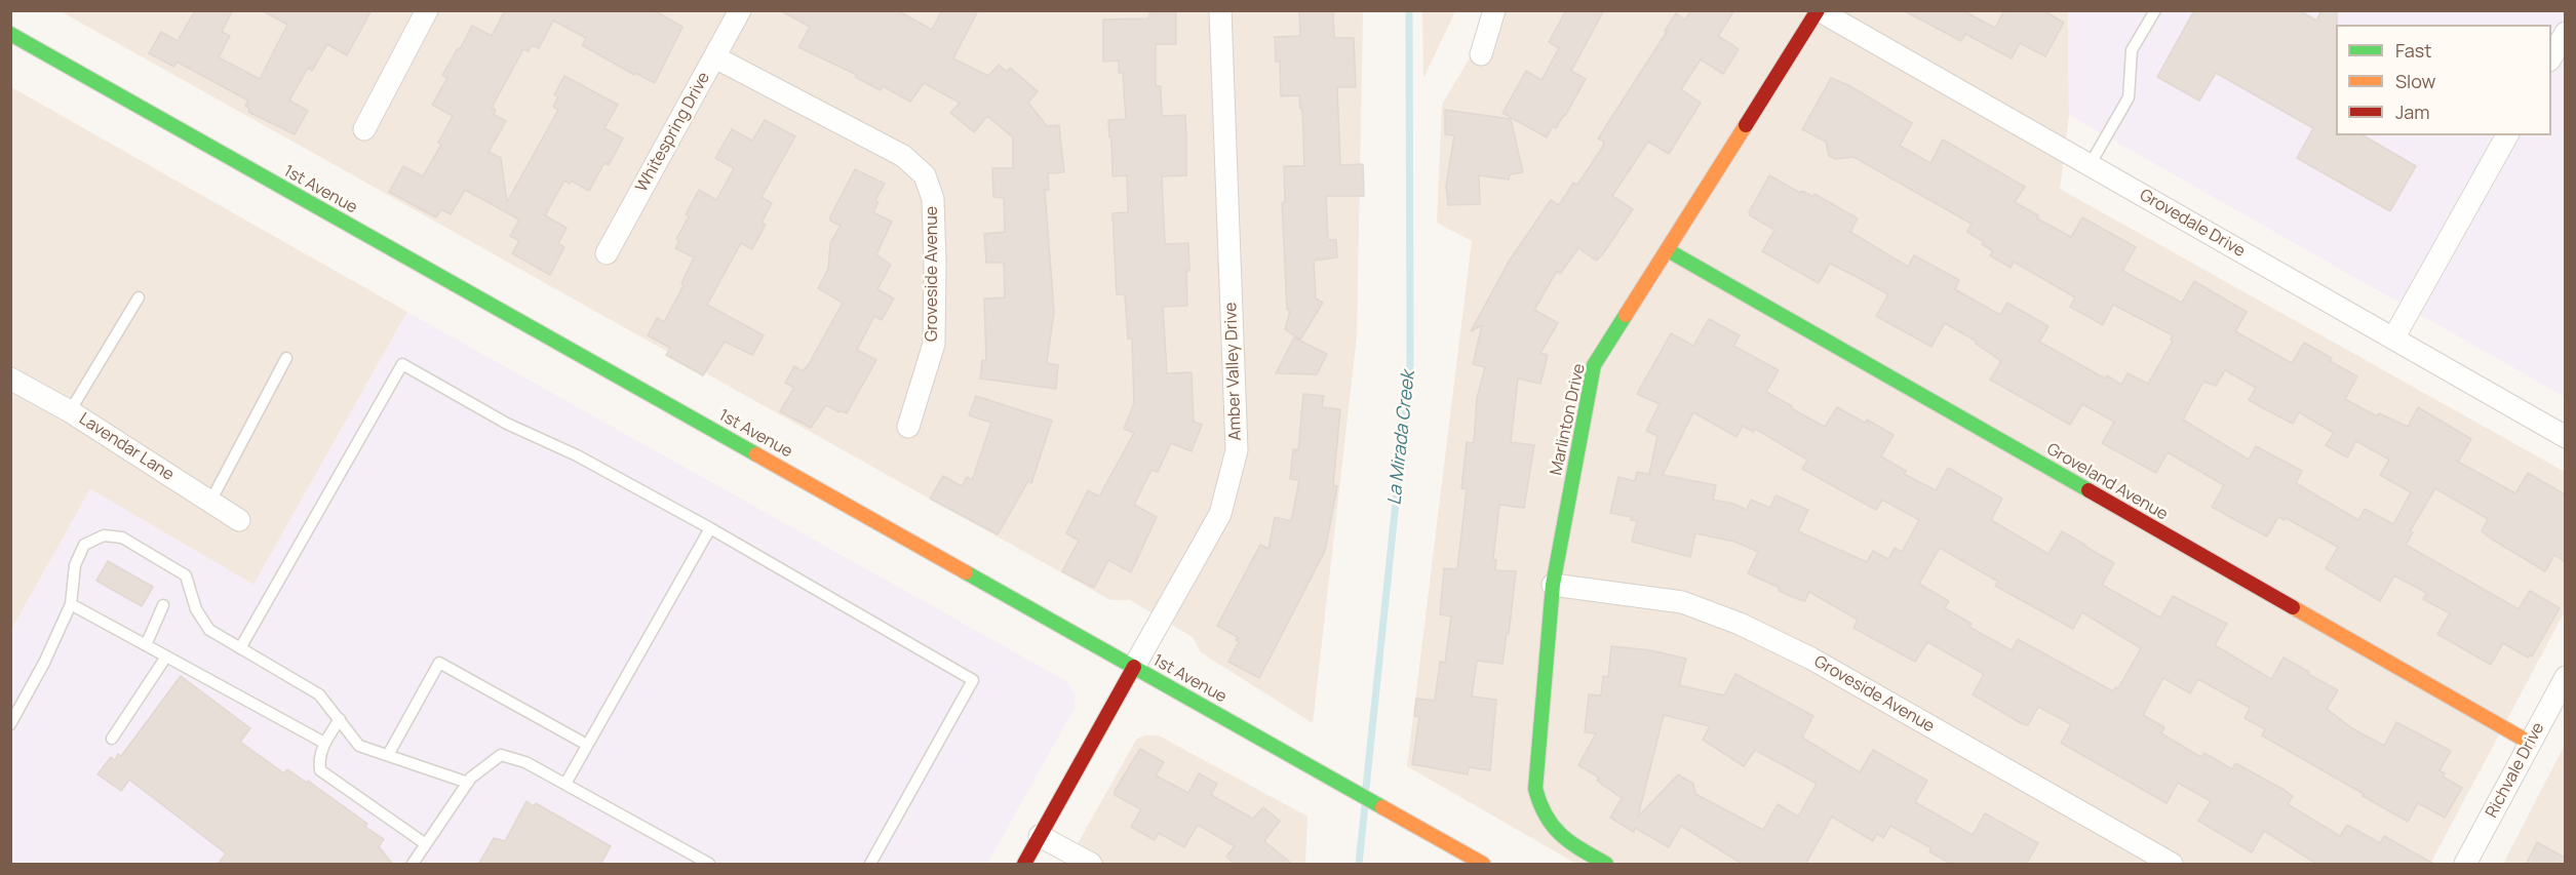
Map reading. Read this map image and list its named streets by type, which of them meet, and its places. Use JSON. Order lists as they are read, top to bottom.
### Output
{
  "streets": {
    "street": [
      "Whitespring Drive",
      "1st Avenue",
      "Grovedale Drive",
      "Groveside Avenue",
      "Amber Valley Drive",
      "Marlinton Drive",
      "Lavendar Lane",
      "Groveland Avenue",
      "Richvale Drive"
    ]
  },
  "crossings": [
    ["Whitespring Drive", "Groveside Avenue"],
    ["1st Avenue", "Amber Valley Drive"],
    ["Grovedale Drive", "Marlinton Drive"],
    ["Groveside Avenue", "Marlinton Drive"],
    ["Marlinton Drive", "Groveland Avenue"],
    ["Groveland Avenue", "Richvale Drive"]
  ],
  "water": ["La Mirada Creek"],
  "legend": ["Fast", "Slow", "Jam"]
}
